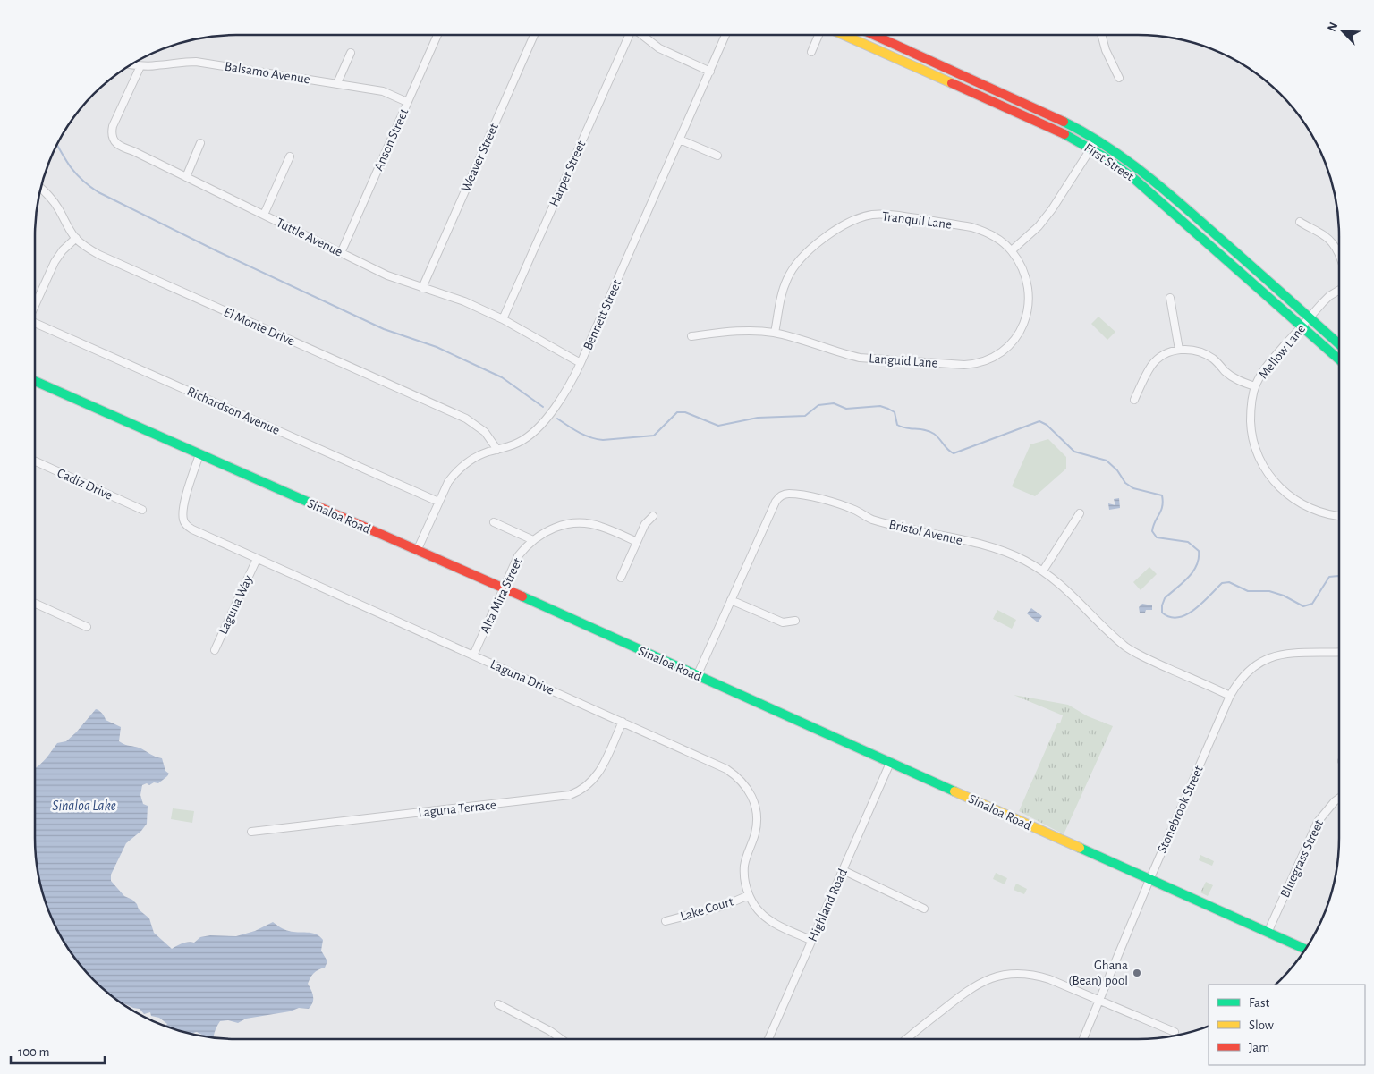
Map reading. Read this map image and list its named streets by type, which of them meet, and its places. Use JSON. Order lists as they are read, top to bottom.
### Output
{
  "streets": {
    "street": [
      "Balsamo Avenue",
      "Anson Street",
      "Weaver Street",
      "First Street",
      "Harper Street",
      "Tranquil Lane",
      "Tuttle Avenue",
      "Bennett Street",
      "El Monte Drive",
      "Mellow Lane",
      "Languid Lane",
      "Richardson Avenue",
      "Cadiz Drive",
      "Sinaloa Road",
      "Bristol Avenue",
      "Alta Mira Street",
      "Laguna Way",
      "Laguna Drive",
      "Laguna Terrace",
      "Stonebrook Street",
      "Bluegrass Street",
      "Highland Road",
      "Lake Court"
    ]
  },
  "crossings": [
    ["Balsamo Avenue", "Anson Street"],
    ["Balsamo Avenue", "Tuttle Avenue"],
    ["Anson Street", "Tuttle Avenue"],
    ["Weaver Street", "Tuttle Avenue"],
    ["First Street", "Mellow Lane"],
    ["Harper Street", "Tuttle Avenue"],
    ["Tranquil Lane", "Languid Lane"],
    ["Tuttle Avenue", "Bennett Street"],
    ["Bennett Street", "El Monte Drive"],
    ["Bennett Street", "Richardson Avenue"],
    ["Bennett Street", "Sinaloa Road"],
    ["Sinaloa Road", "Bristol Avenue"],
    ["Sinaloa Road", "Alta Mira Street"],
    ["Sinaloa Road", "Laguna Drive"],
    ["Sinaloa Road", "Stonebrook Street"],
    ["Sinaloa Road", "Bluegrass Street"],
    ["Sinaloa Road", "Highland Road"],
    ["Bristol Avenue", "Stonebrook Street"],
    ["Alta Mira Street", "Laguna Drive"],
    ["Laguna Way", "Laguna Drive"],
    ["Laguna Drive", "Laguna Terrace"],
    ["Laguna Drive", "Highland Road"],
    ["Laguna Drive", "Lake Court"]
  ],
  "water": ["Sinaloa Lake"],
  "places": ["Ghana (Bean) pool"],
  "legend": ["Fast", "Slow", "Jam"],
  "scale_bar": "100 m",
  "north": "top left"
}
